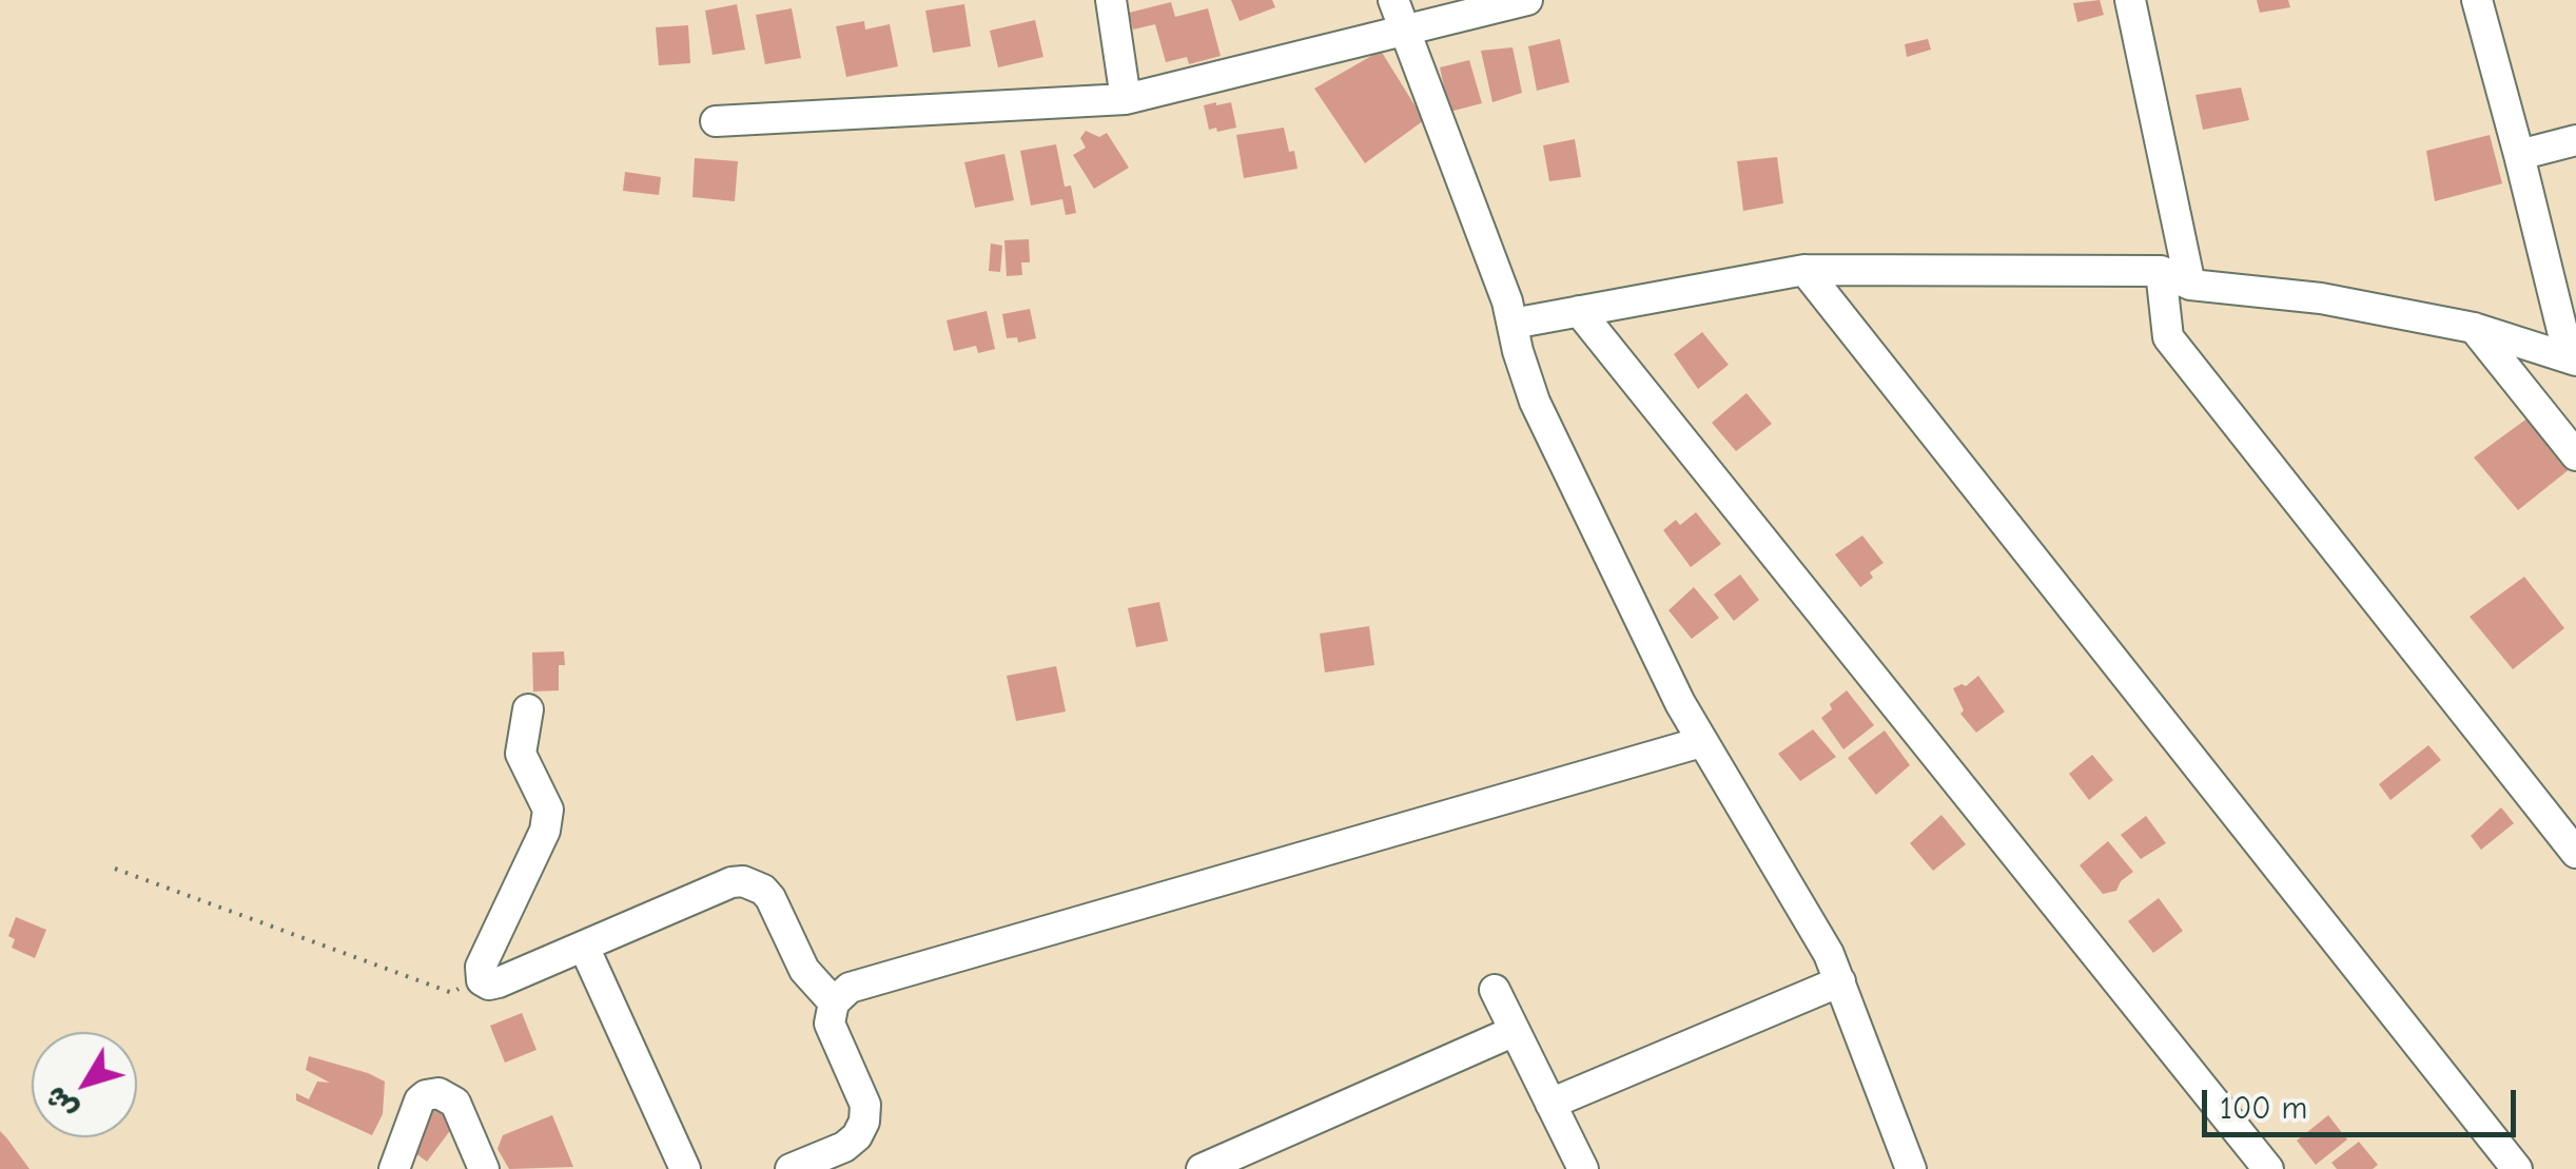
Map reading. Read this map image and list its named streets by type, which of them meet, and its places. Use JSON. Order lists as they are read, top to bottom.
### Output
{
  "scale_bar": "100 m",
  "north": "bottom left"
}
